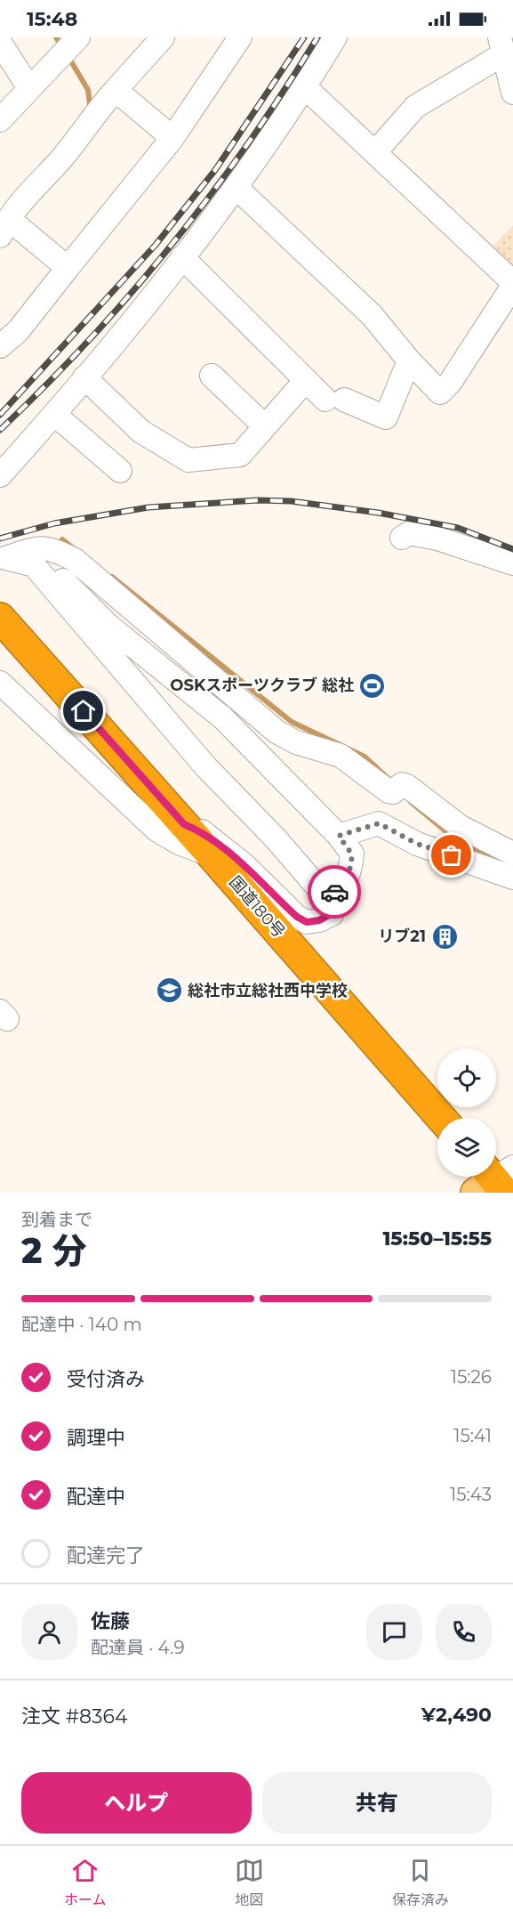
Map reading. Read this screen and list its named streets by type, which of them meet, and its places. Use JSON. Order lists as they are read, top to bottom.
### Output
{
  "streets": {
    "highway": ["国道180号"]
  },
  "places": {
    "sports": ["OSKスポーツクラブ 総社"],
    "building": ["リブ21"],
    "school or university": ["総社市立総社西中学校"]
  },
  "page": {
    "status": "15:48",
    "heading": ["2 分", "到着まで", "15:50–15:55"],
    "panel": [
      "佐藤",
      "配達員 · 4.9",
      "注文 #8364",
      "¥2,490"
    ],
    "bar": "配達中 · 140 m",
    "list": [
      ["受付済み", "15:26"],
      ["調理中", "15:41"],
      ["配達中", "15:43"],
      "配達完了"
    ],
    "buttons": ["ヘルプ", "共有"],
    "tabs": ["ホーム", "地図", "保存済み"]
  }
}
